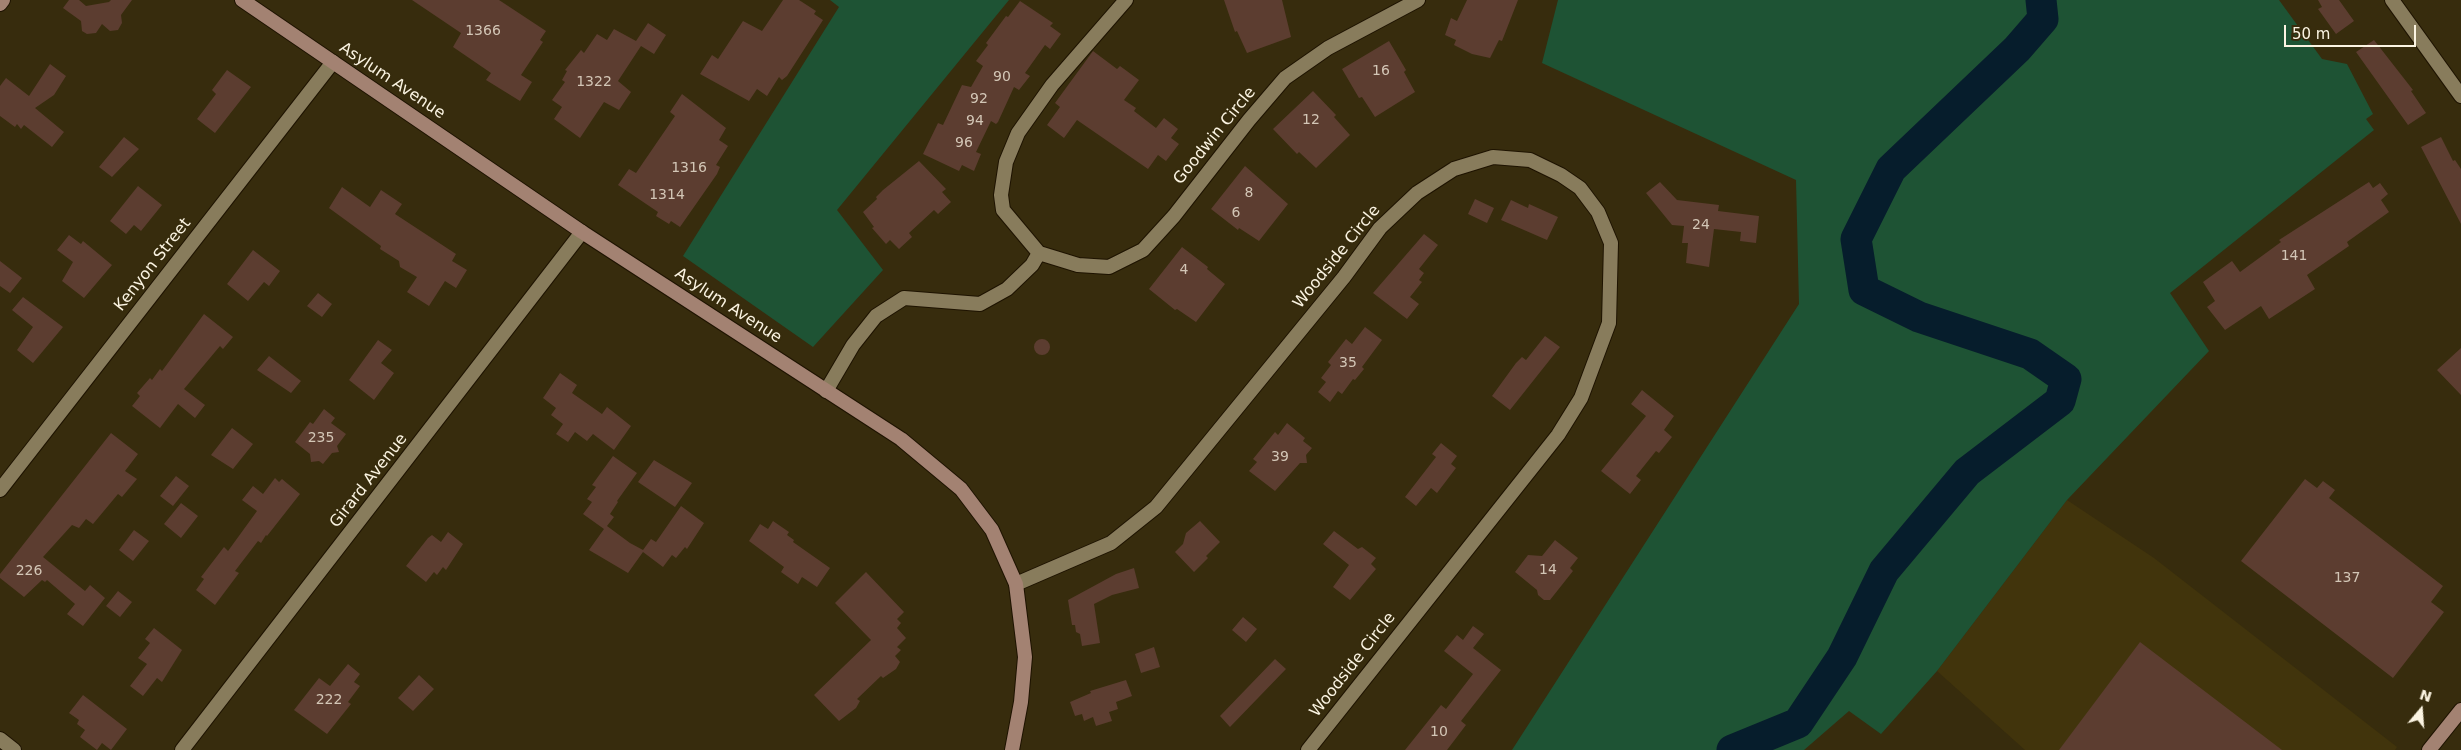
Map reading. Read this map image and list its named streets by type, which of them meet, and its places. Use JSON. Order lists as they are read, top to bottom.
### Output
{
  "streets": {
    "main road": ["Asylum Avenue"],
    "street": [
      "Goodwin Circle",
      "Woodside Circle",
      "Kenyon Street",
      "Girard Avenue"
    ]
  },
  "crossings": [
    ["Asylum Avenue", "Woodside Circle"],
    ["Asylum Avenue", "Kenyon Street"],
    ["Asylum Avenue", "Girard Avenue"]
  ],
  "house_numbers": [
    "1366",
    "16",
    "90",
    "1322",
    "92",
    "12",
    "94",
    "96",
    "1316",
    "8",
    "1314",
    "6",
    "24",
    "141",
    "4",
    "35",
    "235",
    "39",
    "14",
    "226",
    "137",
    "222",
    "10"
  ],
  "scale_bar": "50 m",
  "north": "top"
}
